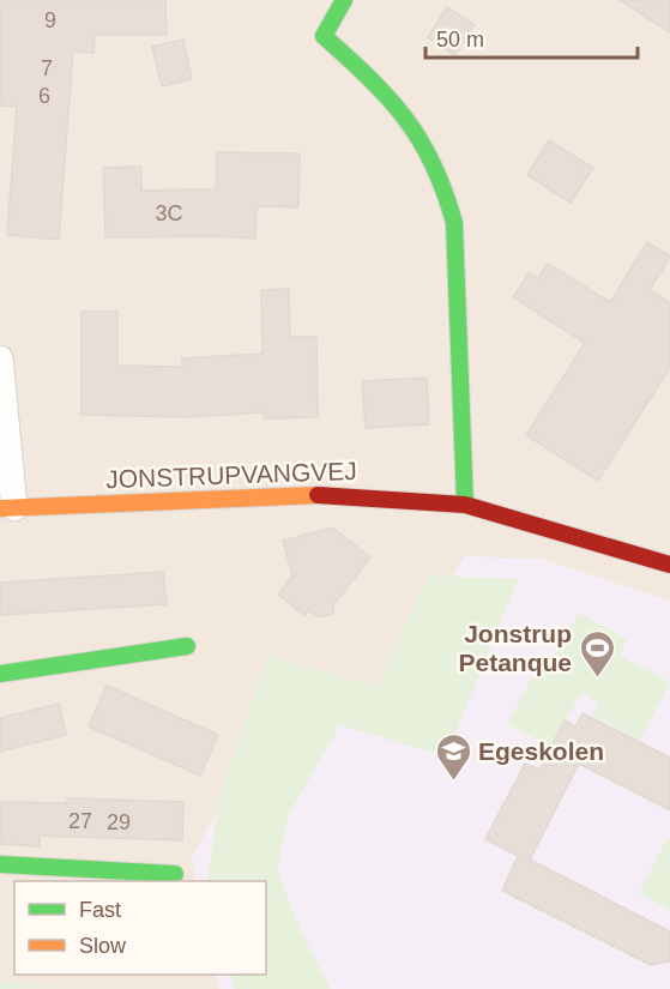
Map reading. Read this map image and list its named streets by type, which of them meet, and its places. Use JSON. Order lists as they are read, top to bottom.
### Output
{
  "streets": {
    "street": ["JONSTRUPVANGVEJ"]
  },
  "places": {
    "sports": ["Jonstrup Petanque"],
    "school or university": ["Egeskolen"]
  },
  "house_numbers": [
    "9",
    "7",
    "6",
    "3C",
    "27",
    "29"
  ],
  "legend": ["Fast", "Slow"],
  "scale_bar": "50 m"
}
